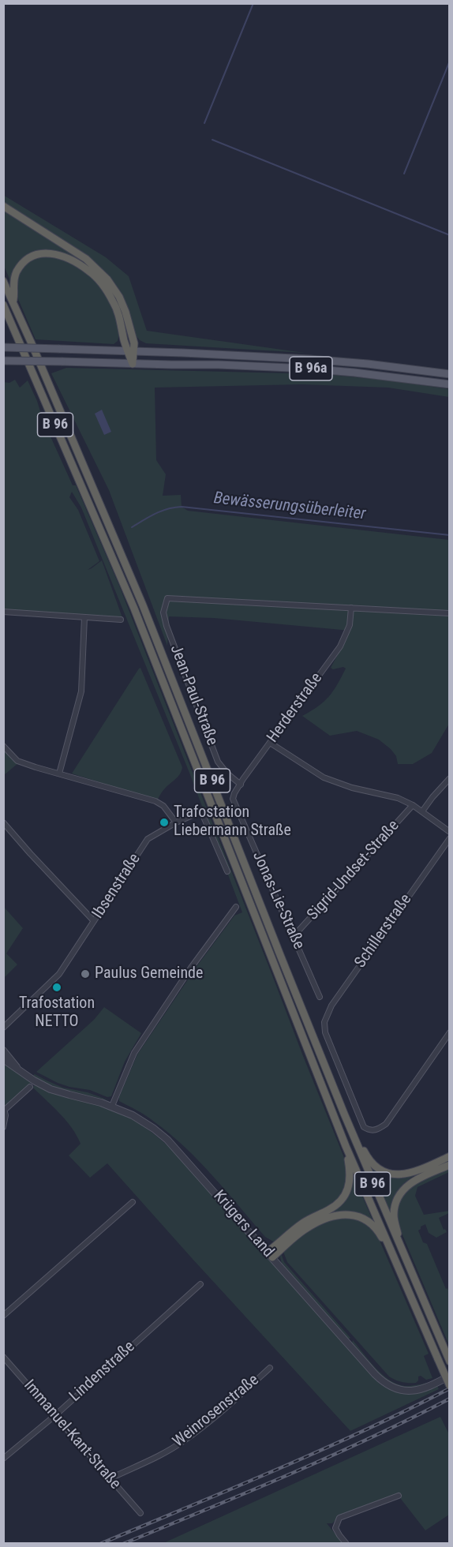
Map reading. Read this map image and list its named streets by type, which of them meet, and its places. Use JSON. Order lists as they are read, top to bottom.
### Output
{
  "streets": {
    "highway": ["B 96"],
    "main road": ["B 96a"],
    "street": [
      "Jean-Paul-Straße",
      "Herderstraße",
      "Sigrid-Undset-Straße",
      "Ibsenstraße",
      "Jonas-Lie-Straße",
      "Schillerstraße",
      "Krügers Land",
      "Lindenstraße",
      "Weinrosenstraße",
      "Immanuel-Kant-Straße"
    ]
  },
  "crossings": [
    ["Jean-Paul-Straße", "Herderstraße"],
    ["Herderstraße", "Jonas-Lie-Straße"],
    ["Sigrid-Undset-Straße", "Jonas-Lie-Straße"],
    ["Lindenstraße", "Immanuel-Kant-Straße"],
    ["Weinrosenstraße", "Immanuel-Kant-Straße"]
  ],
  "water": ["Bewässerungsüberleiter"],
  "places": ["Trafostation Liebermann Straße", "Paulus Gemeinde", "Trafostation NETTO"]
}
